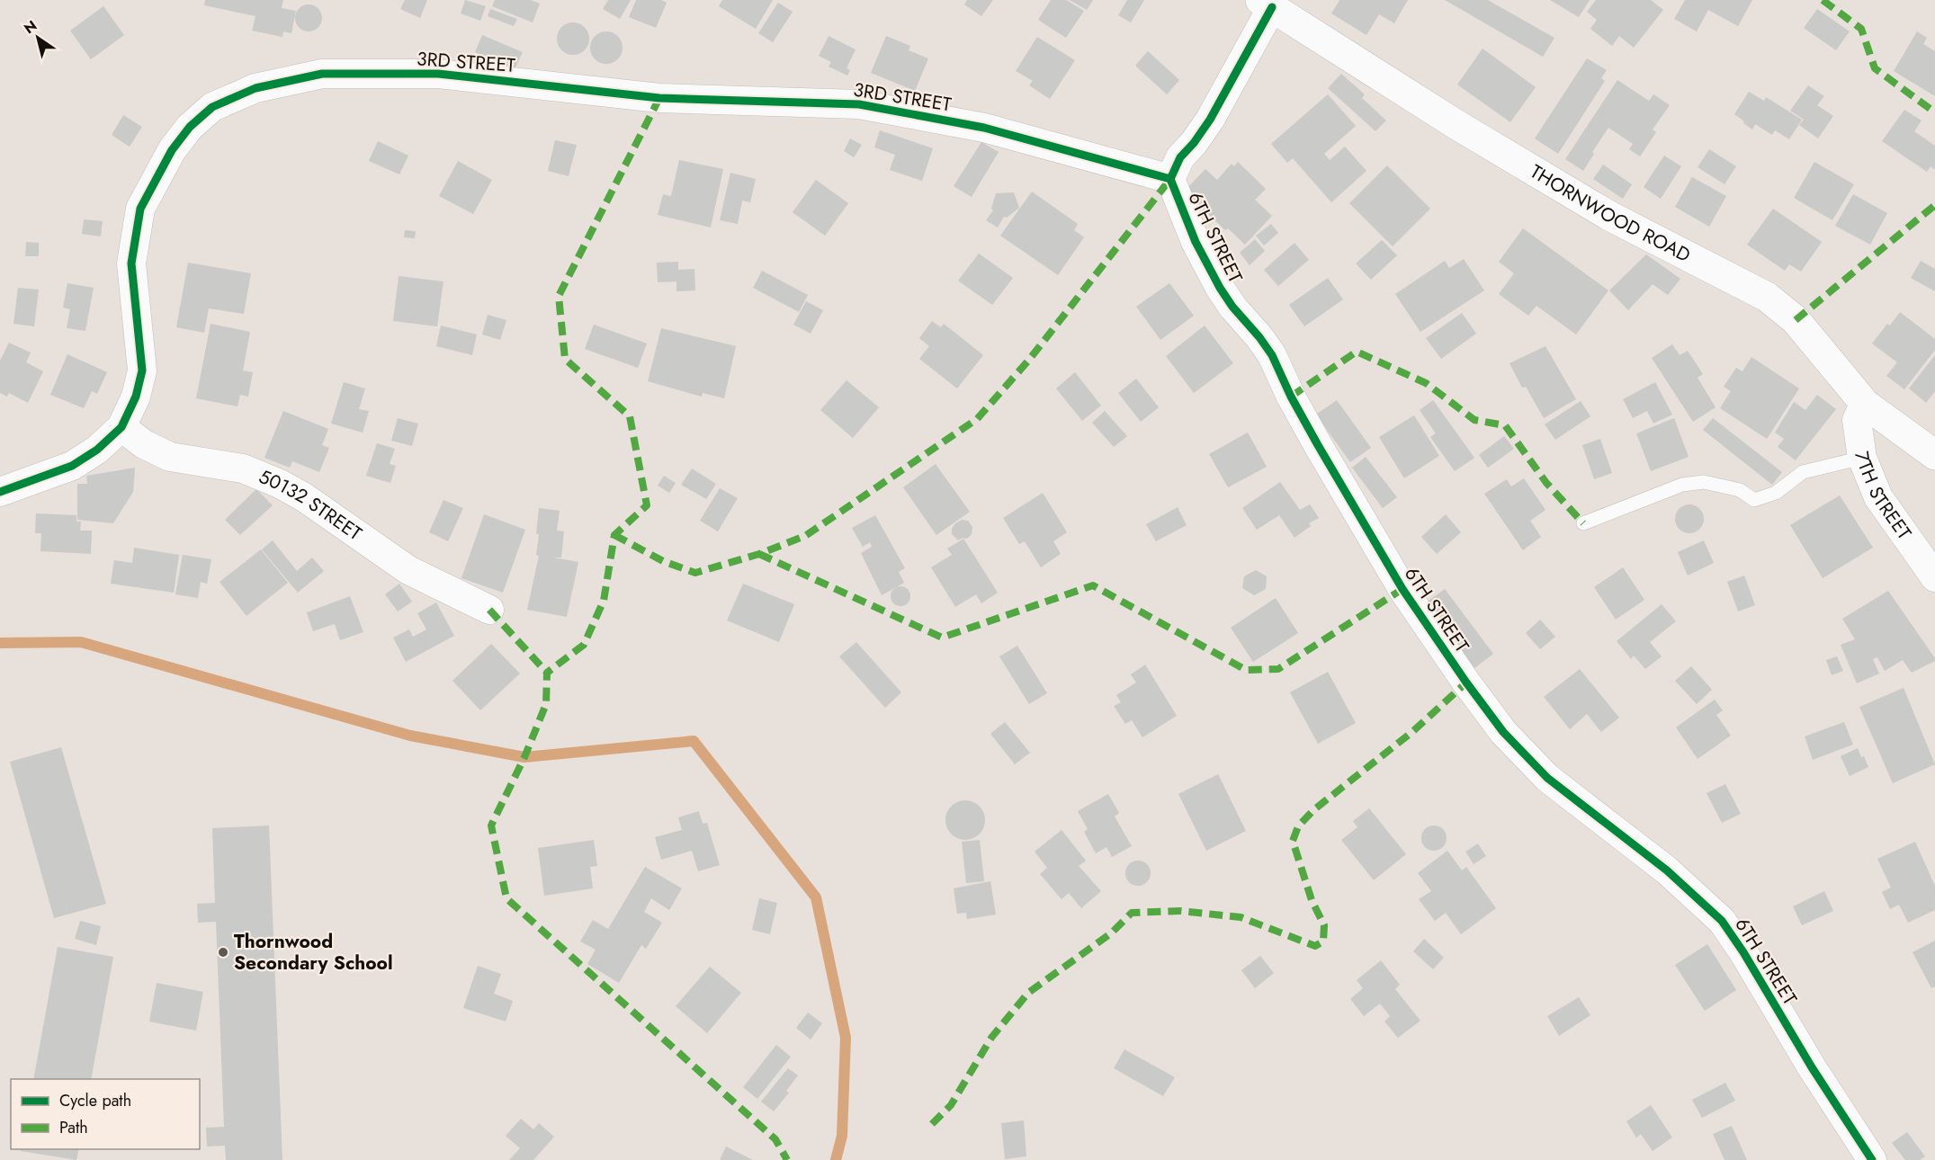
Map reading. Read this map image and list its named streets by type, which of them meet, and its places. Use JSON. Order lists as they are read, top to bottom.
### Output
{
  "streets": {
    "street": [
      "3RD STREET",
      "THORNWOOD ROAD",
      "6TH STREET",
      "7TH STREET",
      "50132 STREET"
    ]
  },
  "crossings": [
    ["3RD STREET", "6TH STREET"],
    ["3RD STREET", "50132 STREET"],
    ["THORNWOOD ROAD", "6TH STREET"],
    ["THORNWOOD ROAD", "7TH STREET"]
  ],
  "places": ["Thornwood Secondary School"],
  "legend": ["Cycle path", "Path"],
  "north": "top left"
}
